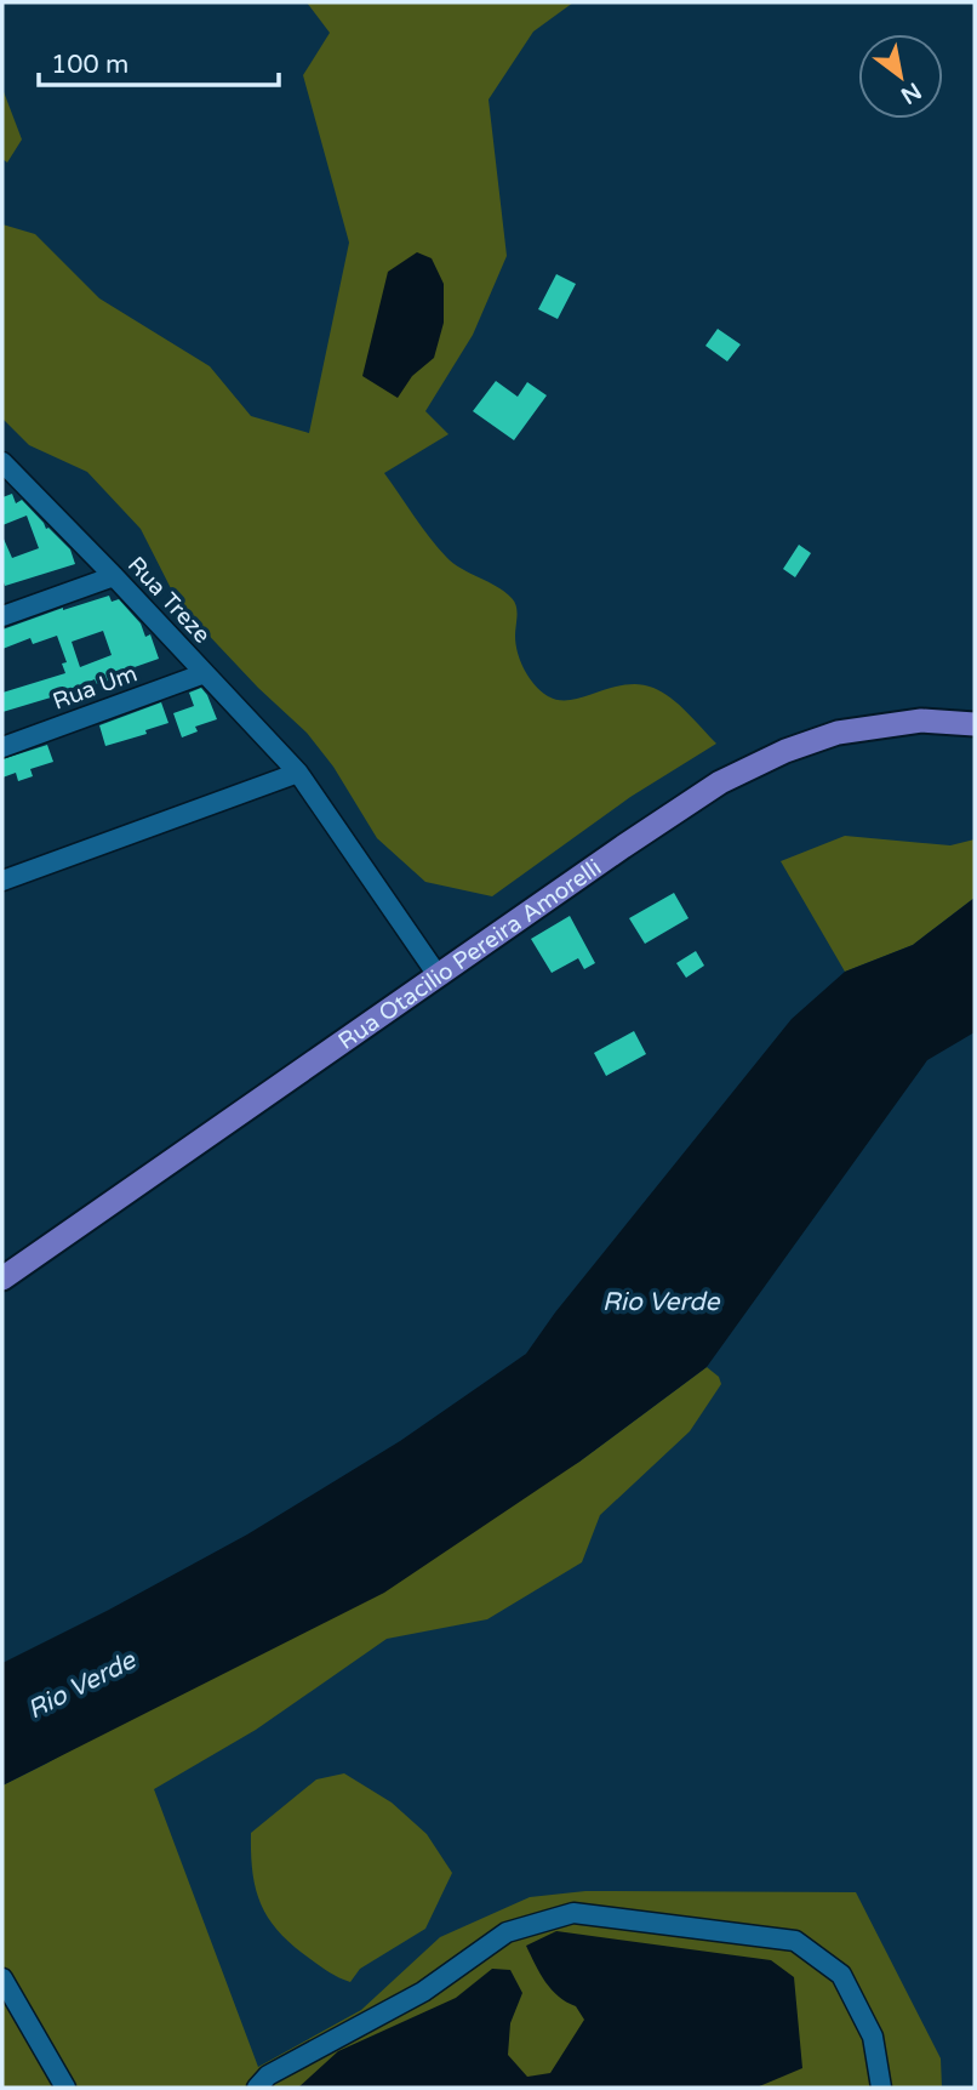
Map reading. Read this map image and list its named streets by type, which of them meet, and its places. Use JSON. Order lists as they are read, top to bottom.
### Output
{
  "streets": {
    "main road": ["Rua Otacilio Pereira Amorelli"],
    "street": ["Rua Treze", "Rua Um"]
  },
  "crossings": [
    ["Rua Treze", "Rua Um"],
    ["Rua Treze", "Rua Otacilio Pereira Amorelli"]
  ],
  "water": ["Rio Verde"],
  "scale_bar": "100 m",
  "north": "bottom right"
}
